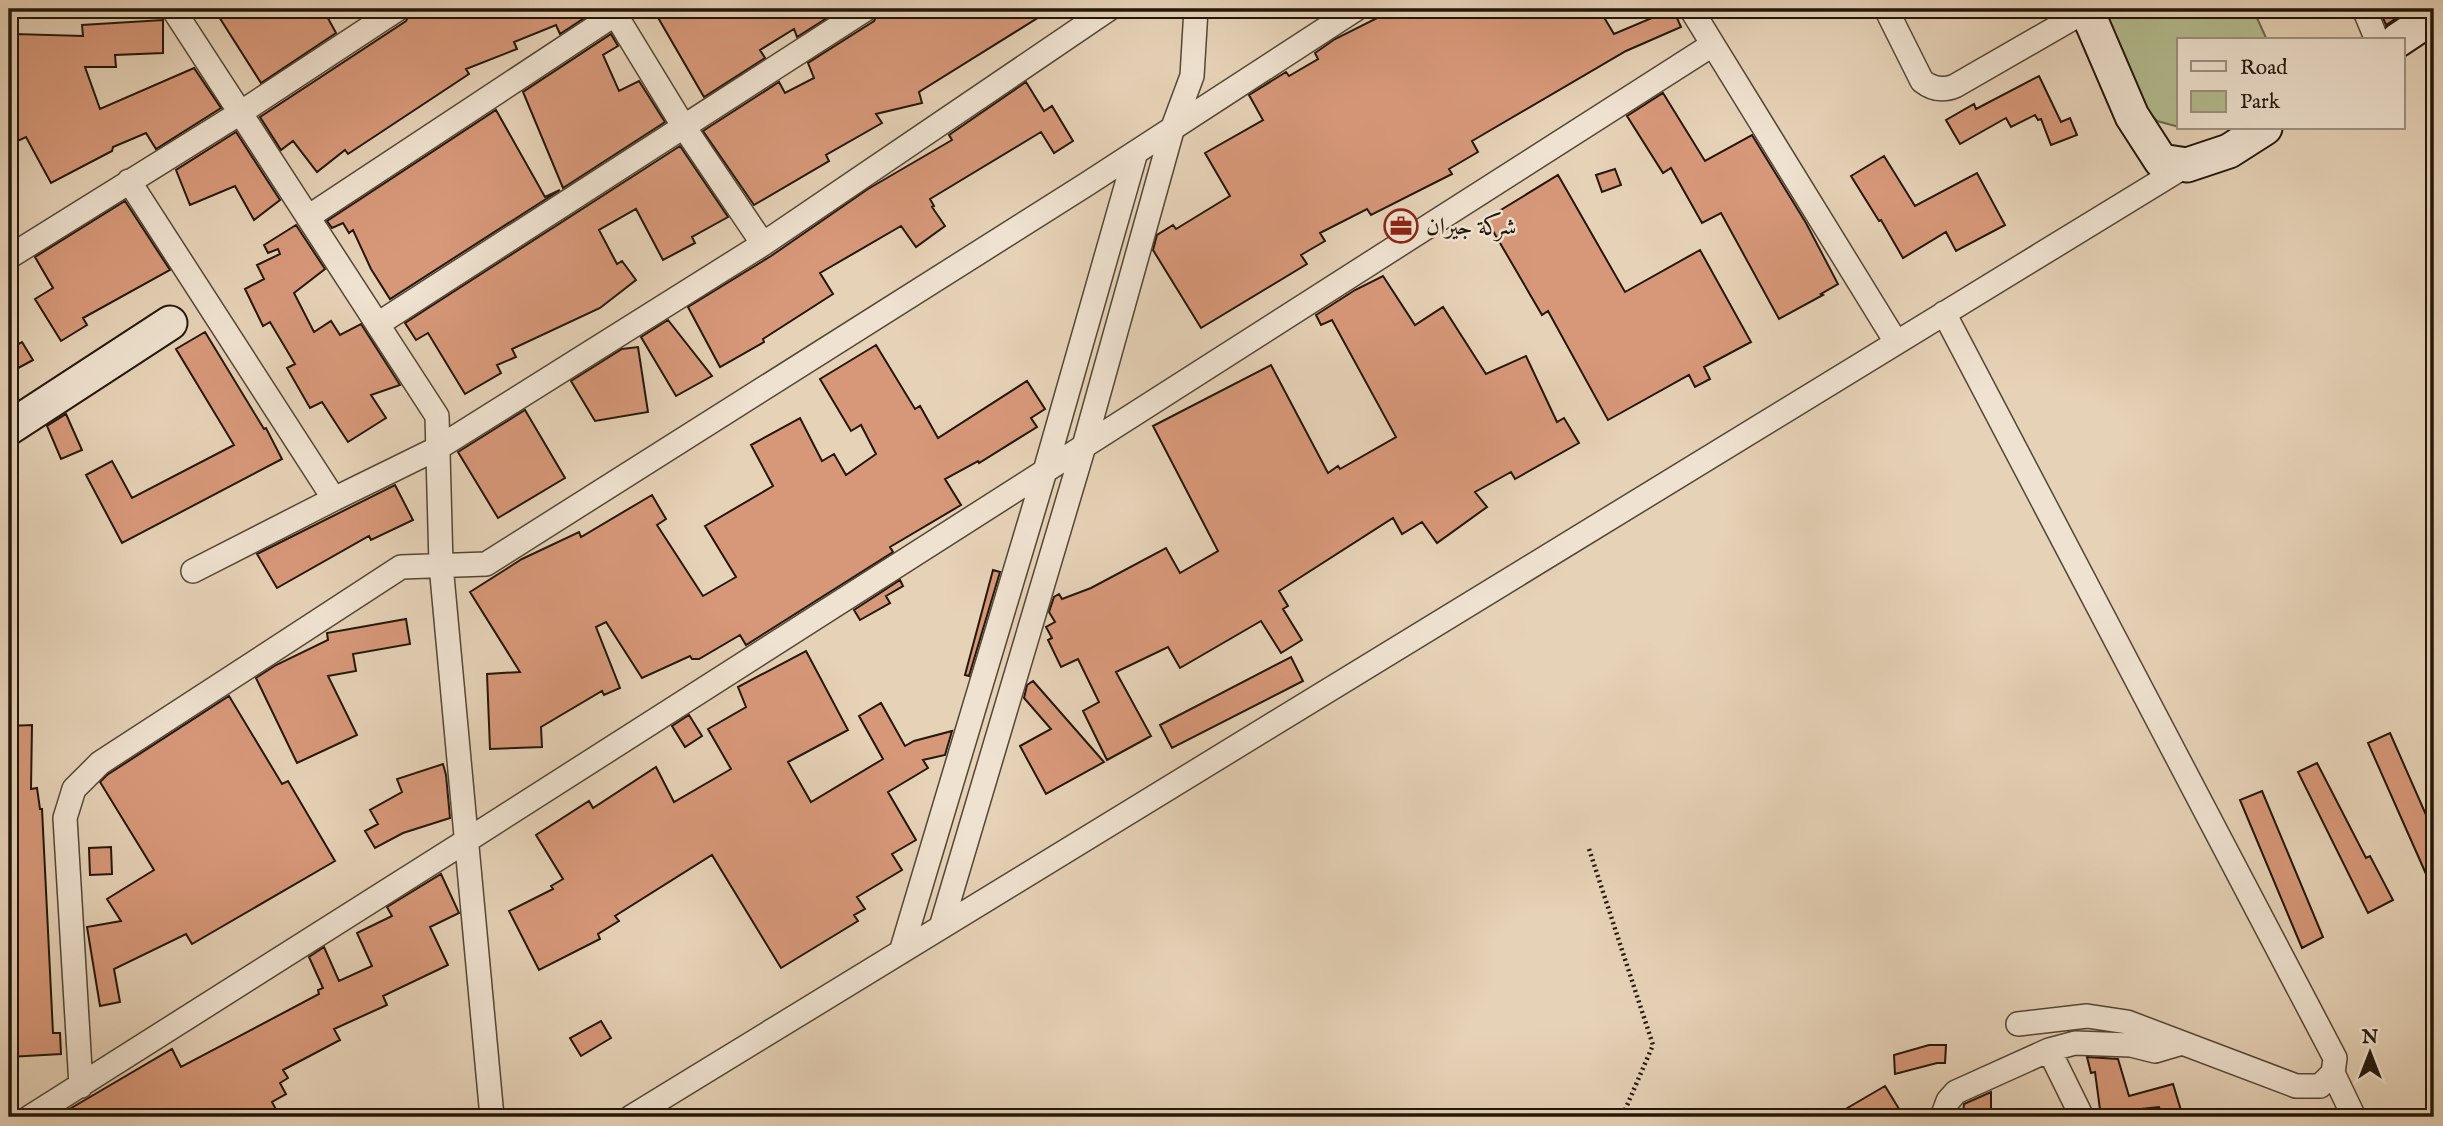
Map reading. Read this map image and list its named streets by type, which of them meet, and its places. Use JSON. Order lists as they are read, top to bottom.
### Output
{
  "places": {
    "office": ["شركة جيران"]
  },
  "legend": ["Road", "Park"],
  "north": "top"
}
